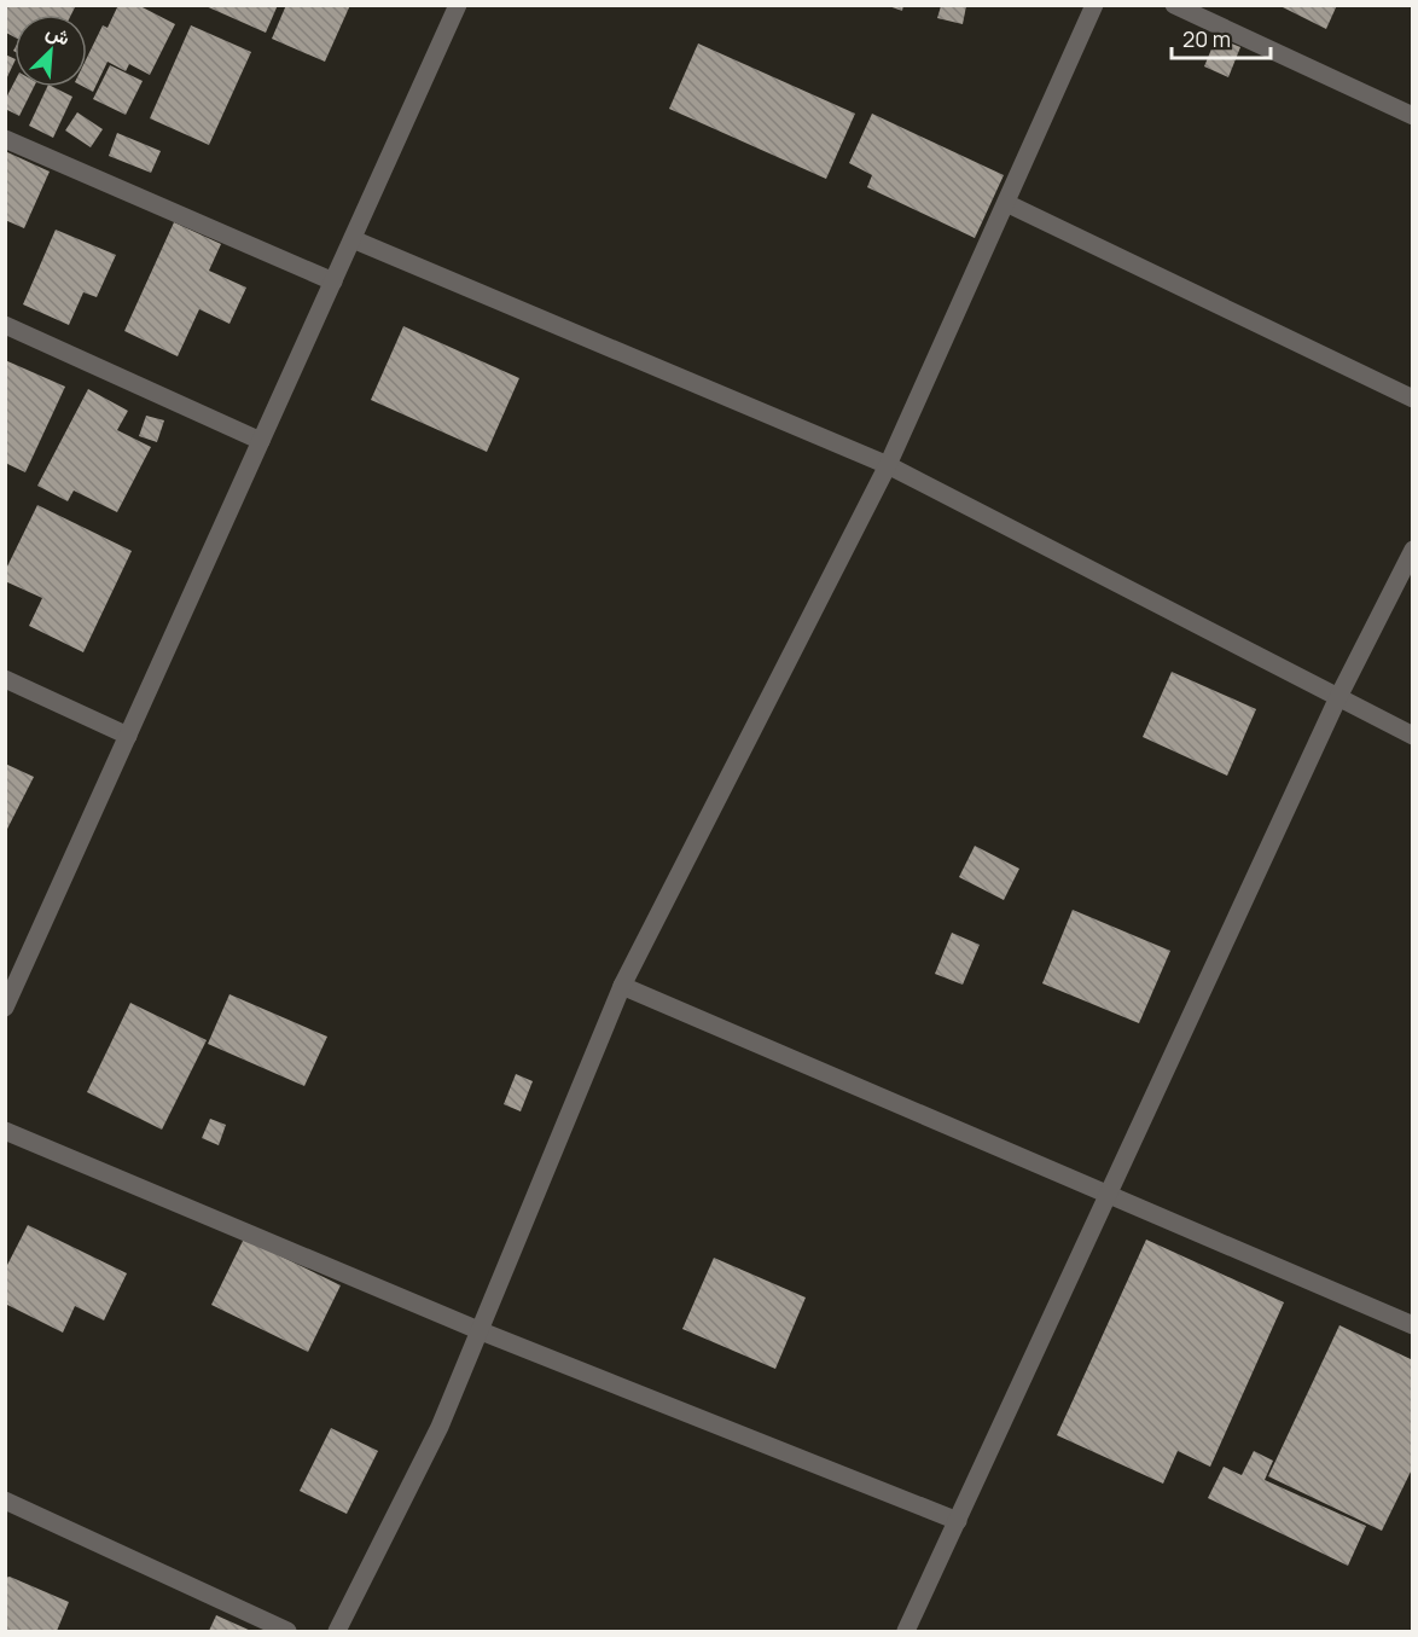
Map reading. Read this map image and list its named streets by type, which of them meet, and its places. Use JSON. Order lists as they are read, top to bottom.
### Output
{
  "scale_bar": "20 m",
  "north": "top right"
}
